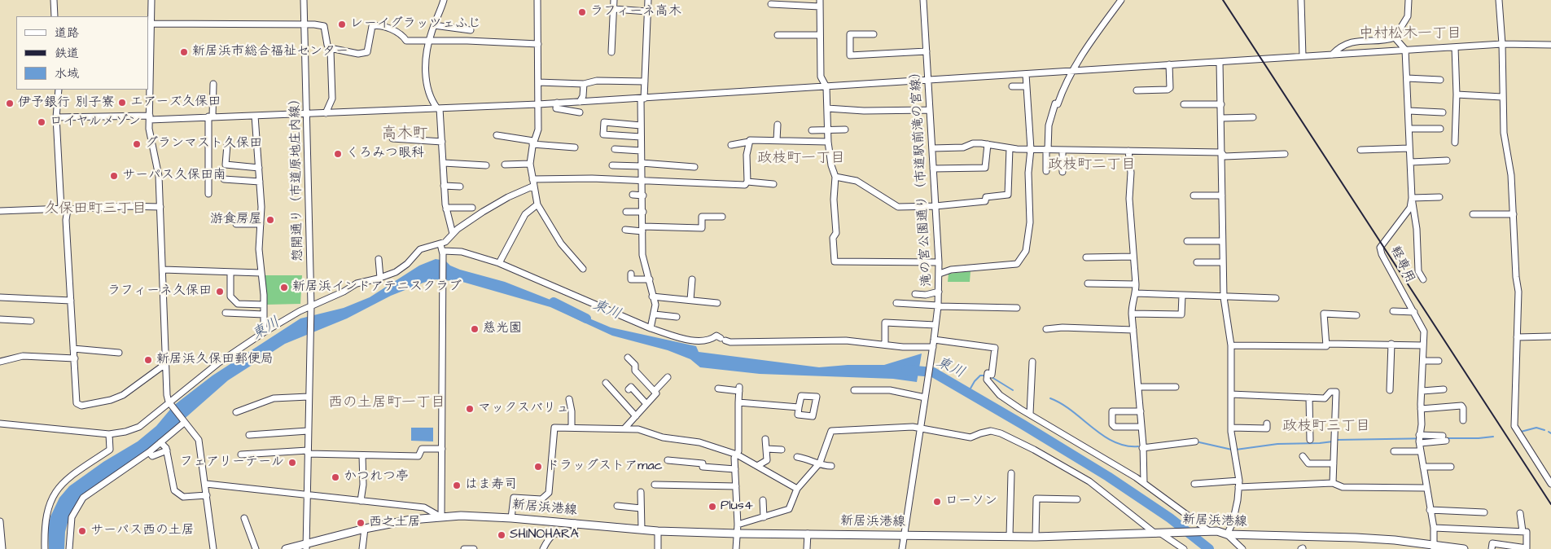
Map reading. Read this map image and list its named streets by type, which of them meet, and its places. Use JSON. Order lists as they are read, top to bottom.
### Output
{
  "streets": {
    "main road": ["新居浜港線"],
    "street": ["滝の宮公園通り（市道駅前滝の宮線）", "惣開通り（市道原地庄内線）", "軽専用"]
  },
  "crossings": [
    ["惣開通り（市道原地庄内線）", "新居浜港線"],
    ["軽専用", "新居浜港線"]
  ],
  "districts": [
    "中村松木一丁目",
    "高木町",
    "政枝町一丁目",
    "政枝町二丁目",
    "久保田町三丁目",
    "西の土居町一丁目",
    "政枝町三丁目"
  ],
  "water": ["東川"],
  "places": [
    "ラフィーネ高木",
    "レーイグラッツェふじ",
    "新居浜市総合福祉センター",
    "エアーズ久保田",
    "伊予銀行 別子寮",
    "ロイヤルメゾン",
    "グランマスト久保田",
    "くろみつ眼科",
    "サーパス久保田南",
    "游食房屋",
    "新居浜インドアテニスクラブ",
    "ラフィーネ久保田",
    "慈光園",
    "新居浜久保田郵便局",
    "マックスバリュ",
    "フェアリーテール",
    "ドラッグストアmac",
    "かつれつ亭",
    "はま寿司",
    "ローソン",
    "Plus4",
    "西之土居",
    "サーパス西の土居",
    "SHINOHARA"
  ],
  "legend": ["道路", "鉄道", "水域"]
}
